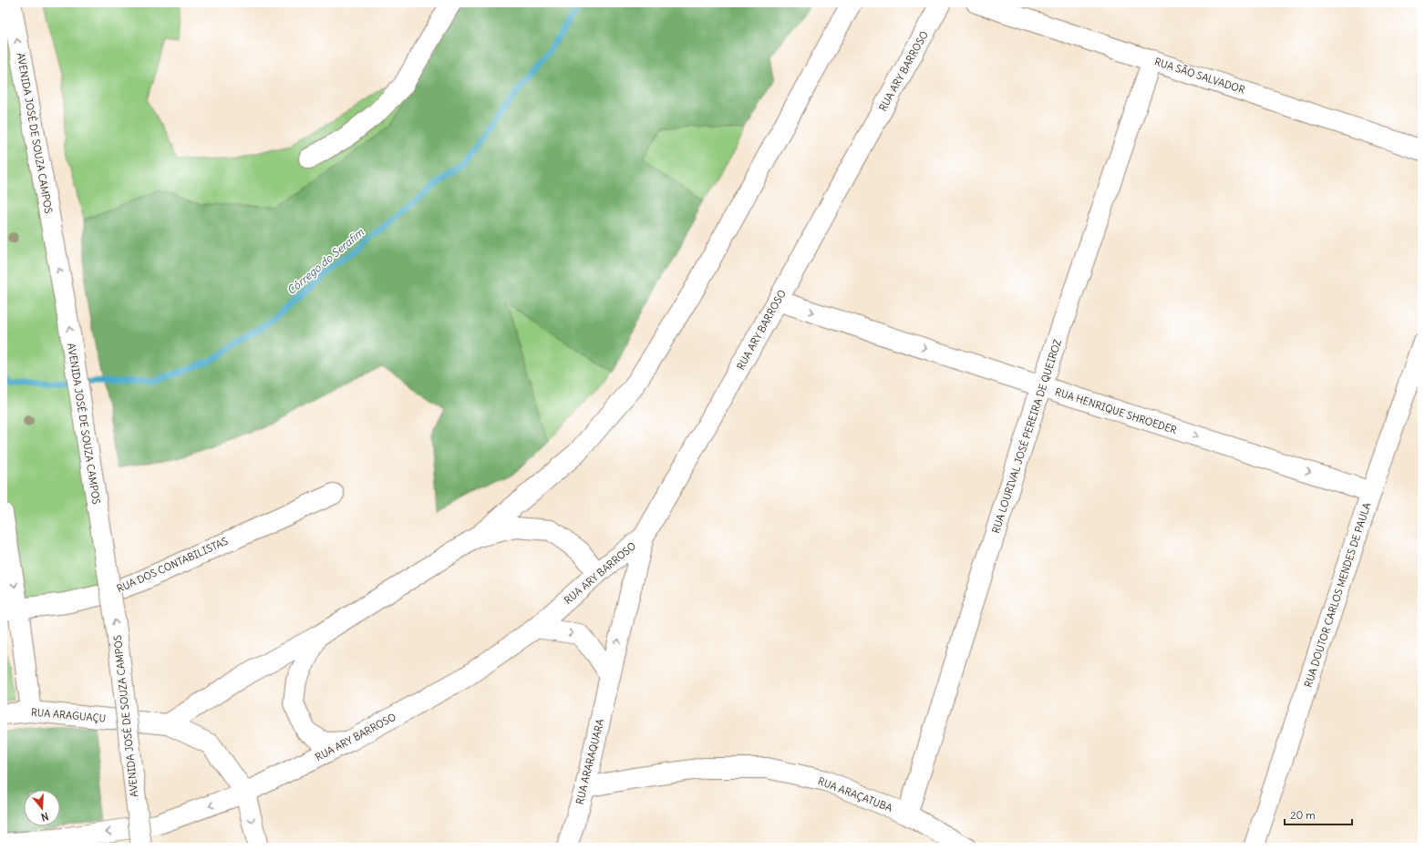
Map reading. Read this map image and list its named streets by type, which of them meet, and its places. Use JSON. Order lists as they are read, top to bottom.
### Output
{
  "streets": {
    "main road": [
      "RUA ARY BARROSO",
      "RUA SÃO SALVADOR",
      "AVENIDA JOSÉ DE SOUZA CAMPOS",
      "RUA HENRIQUE SHROEDER",
      "RUA LOURIVAL JOSÉ PEREIRA DE QUEIROZ",
      "RUA DOS CONTABILISTAS",
      "RUA DOUTOR CARLOS MENDES DE PAULA",
      "RUA ARAGUAÇU",
      "RUA ARARAQUARA",
      "RUA ARAÇATUBA"
    ]
  },
  "crossings": [
    ["RUA ARY BARROSO", "RUA HENRIQUE SHROEDER"],
    ["RUA ARY BARROSO", "RUA ARAGUAÇU"],
    ["RUA ARY BARROSO", "RUA ARARAQUARA"],
    ["RUA SÃO SALVADOR", "RUA LOURIVAL JOSÉ PEREIRA DE QUEIROZ"],
    ["RUA HENRIQUE SHROEDER", "RUA LOURIVAL JOSÉ PEREIRA DE QUEIROZ"],
    ["RUA HENRIQUE SHROEDER", "RUA DOUTOR CARLOS MENDES DE PAULA"],
    ["RUA LOURIVAL JOSÉ PEREIRA DE QUEIROZ", "RUA ARAÇATUBA"],
    ["RUA ARARAQUARA", "RUA ARAÇATUBA"]
  ],
  "one_way": ["AVENIDA JOSÉ DE SOUZA CAMPOS", "RUA HENRIQUE SHROEDER"],
  "water": ["Córrego do Serafim"],
  "scale_bar": "20 m",
  "north": "bottom"
}
